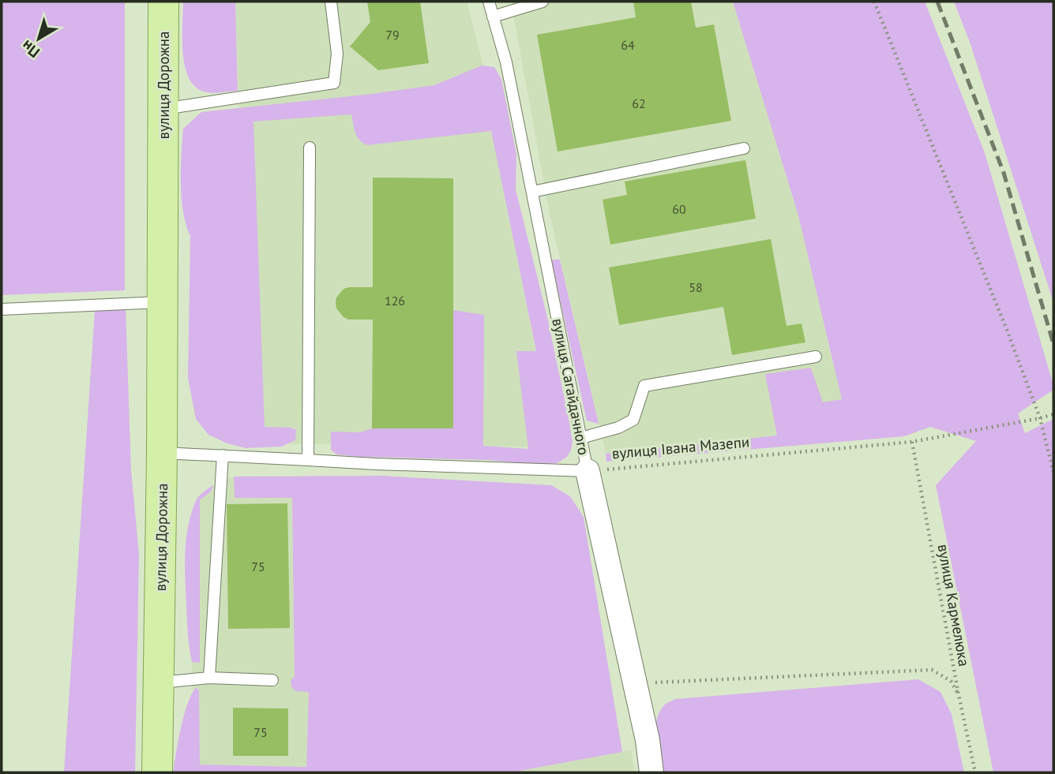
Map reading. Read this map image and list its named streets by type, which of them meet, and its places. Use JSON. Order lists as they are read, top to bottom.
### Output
{
  "streets": {
    "main road": ["вулиця Дорожна"],
    "street": ["вулиця Сагайдачного"],
    "path": ["вулиця Івана Мазепи", "вулиця Кармелюка"]
  },
  "crossings": [
    ["вулиця Сагайдачного", "вулиця Івана Мазепи"],
    ["вулиця Івана Мазепи", "вулиця Кармелюка"]
  ],
  "house_numbers": [
    "79",
    "64",
    "62",
    "60",
    "58",
    "126",
    "75",
    "75"
  ],
  "north": "bottom left"
}
